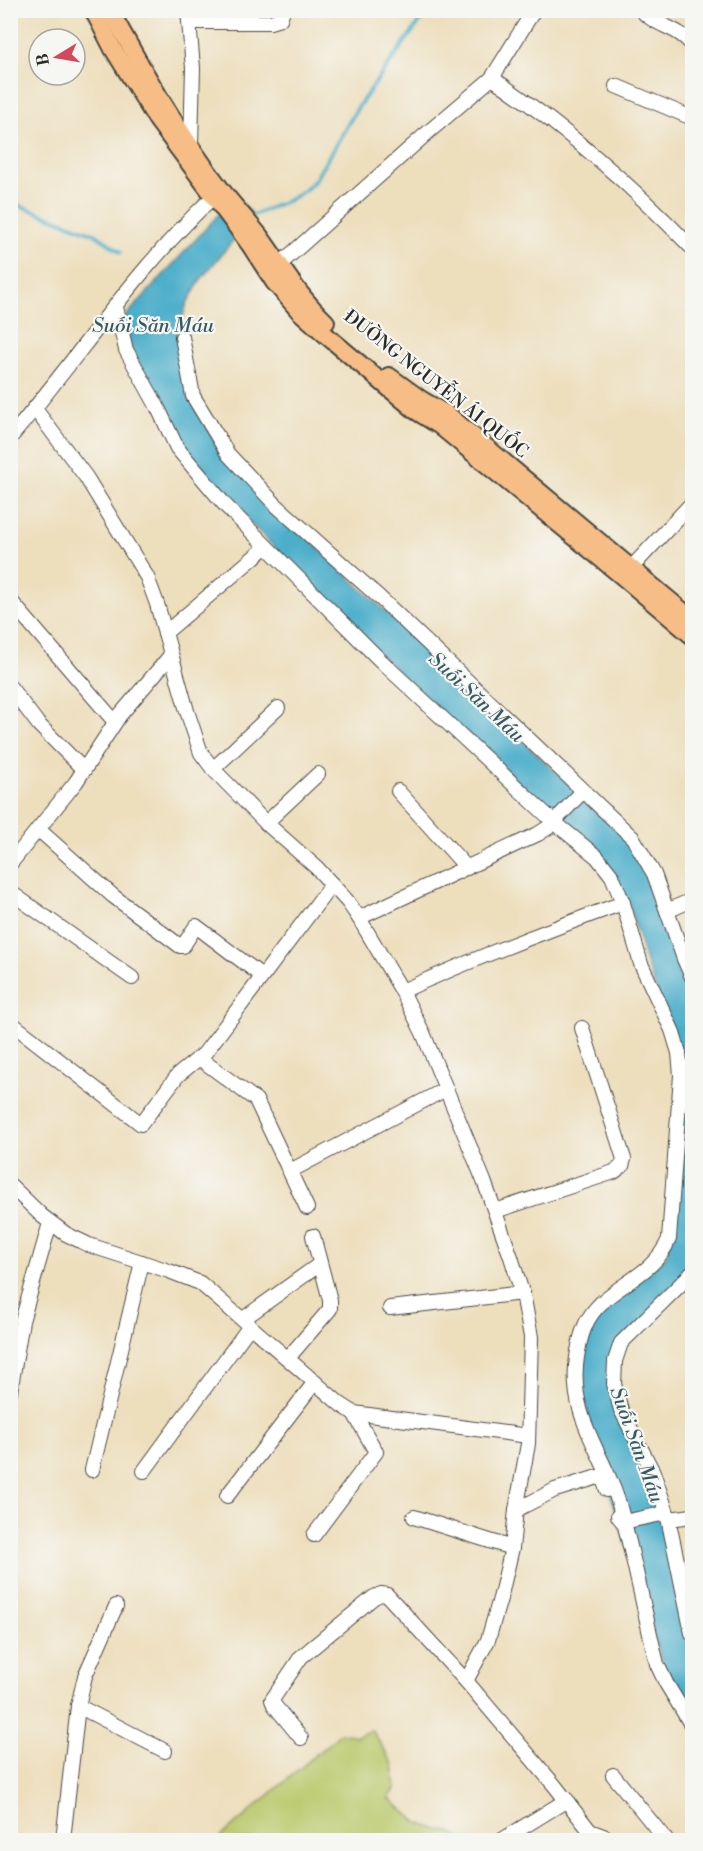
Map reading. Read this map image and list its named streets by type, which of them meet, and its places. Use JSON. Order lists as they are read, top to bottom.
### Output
{
  "streets": {
    "main road": ["ĐƯỜNG NGUYỄN ÁI QUỐC"]
  },
  "water": ["Suối Săn Máu"],
  "north": "left"
}
